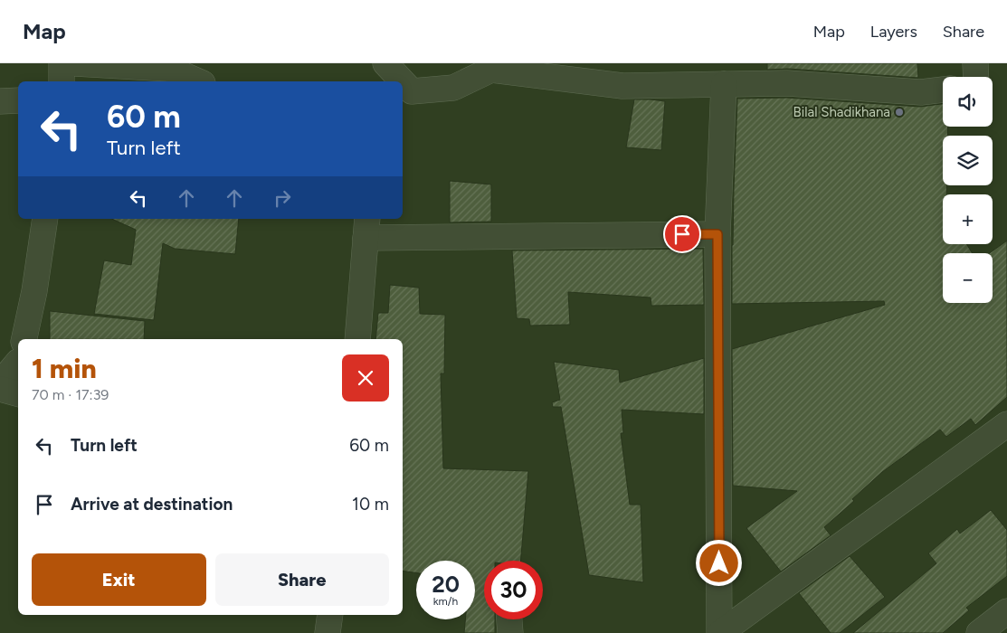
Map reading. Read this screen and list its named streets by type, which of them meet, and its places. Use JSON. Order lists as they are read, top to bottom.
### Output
{
  "places": ["Bilal Shadikhana"],
  "page": {
    "header": "Map",
    "nav": ["Map", "Layers", "Share"],
    "map_buttons": ["+", "−"],
    "turn": ["60 m", "Turn left"],
    "heading": ["1 min", "70 m · 17:39"],
    "list": [
      {
        "name": "Turn left",
        "value": "60 m"
      },
      {
        "name": "Arrive at destination",
        "value": "10 m"
      }
    ],
    "buttons": ["Exit", "Share"],
    "speed": "20 km/h",
    "limit": "30"
  }
}
